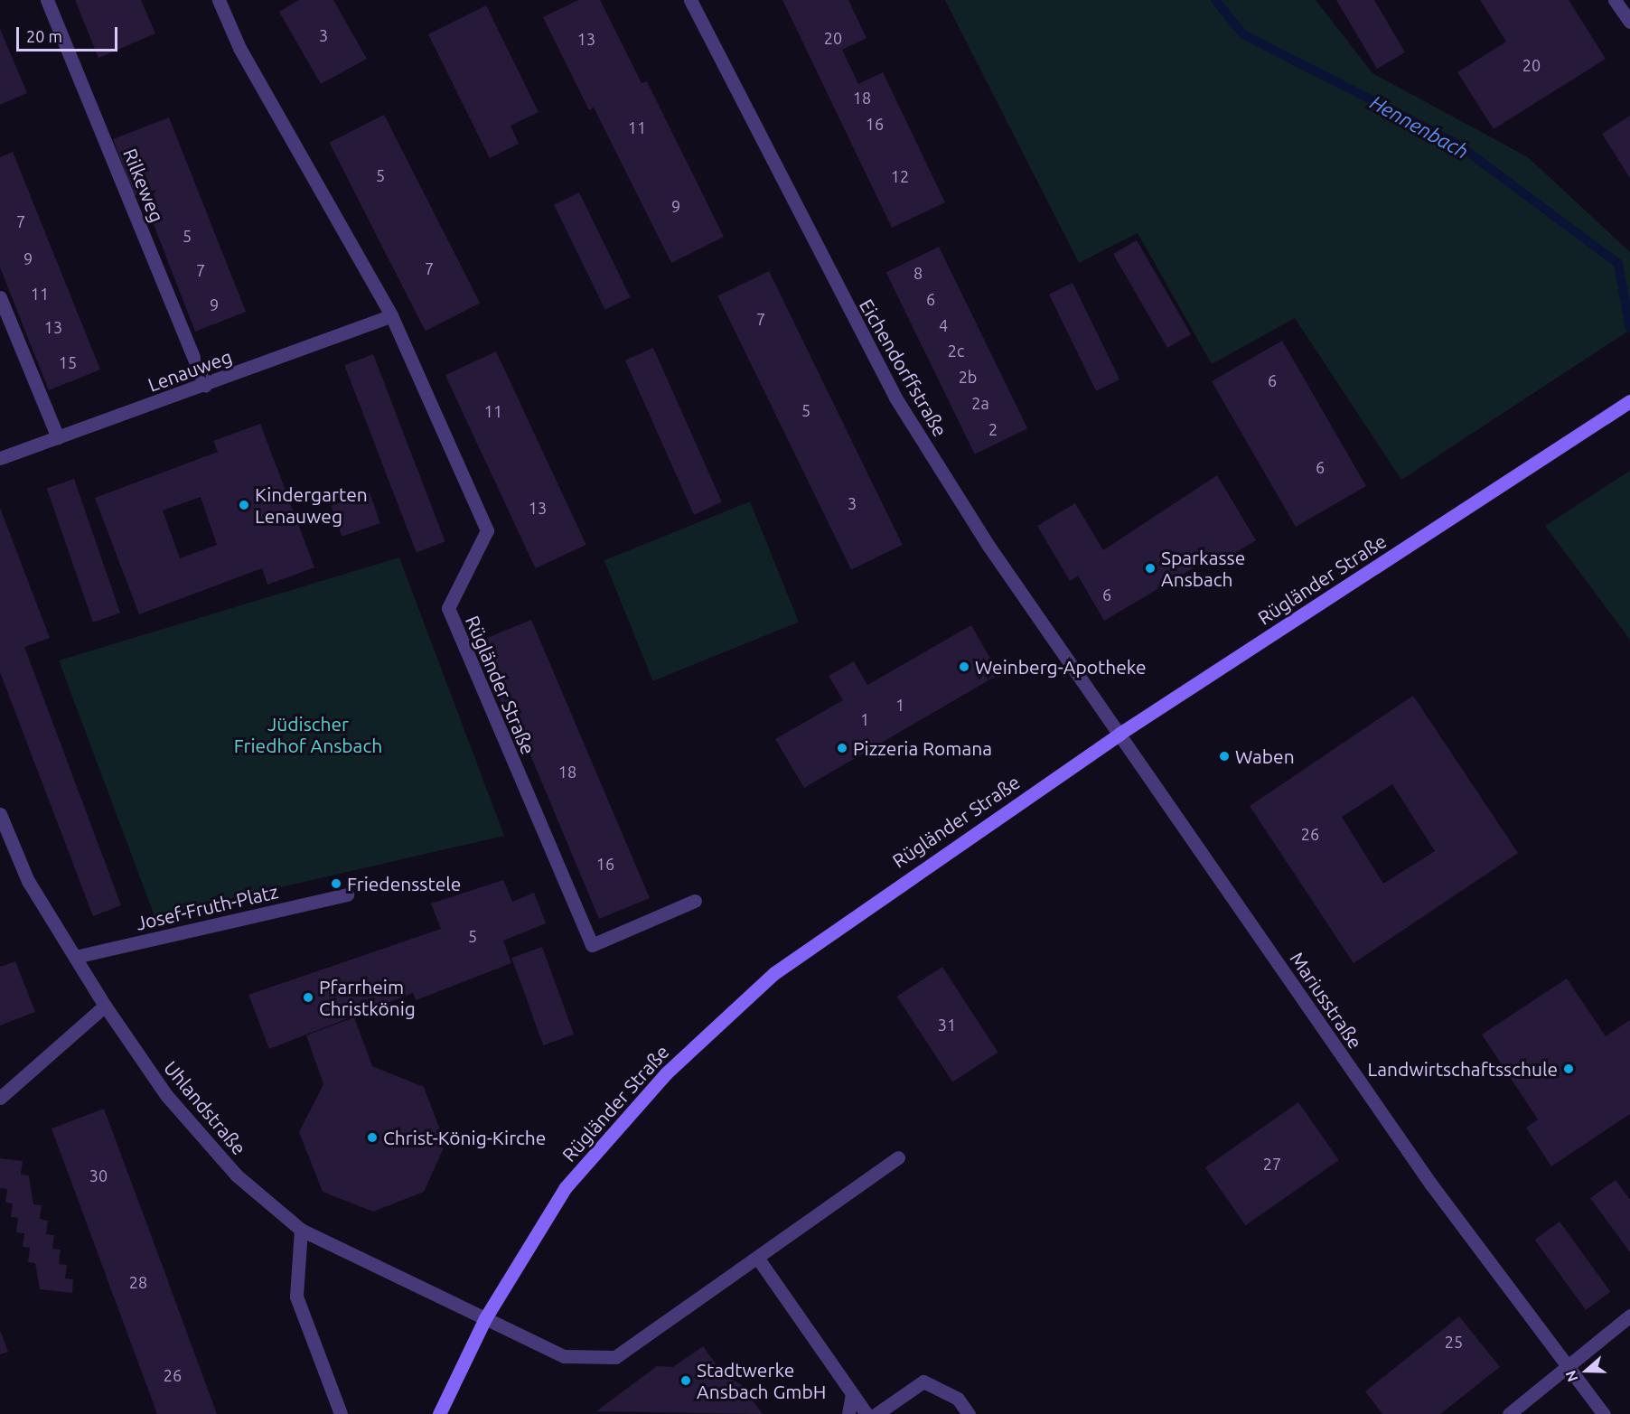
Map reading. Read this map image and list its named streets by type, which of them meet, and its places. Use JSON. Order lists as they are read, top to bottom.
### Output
{
  "streets": {
    "main road": ["Rügländer Straße"],
    "street": [
      "Rilkeweg",
      "Eichendorffstraße",
      "Lenauweg",
      "Josef-Fruth-Platz",
      "Mariusstraße",
      "Uhlandstraße"
    ]
  },
  "crossings": [
    ["Rilkeweg", "Lenauweg"],
    ["Eichendorffstraße", "Rügländer Straße"],
    ["Eichendorffstraße", "Mariusstraße"],
    ["Lenauweg", "Rügländer Straße"],
    ["Rügländer Straße", "Mariusstraße"],
    ["Rügländer Straße", "Uhlandstraße"],
    ["Josef-Fruth-Platz", "Uhlandstraße"]
  ],
  "water": ["Hennenbach"],
  "parks": ["Jüdischer Friedhof Ansbach"],
  "places": [
    "Kindergarten Lenauweg",
    "Sparkasse Ansbach",
    "Weinberg-Apotheke",
    "Pizzeria Romana",
    "Waben",
    "Friedensstele",
    "Pfarrheim Christkönig",
    "Landwirtschaftsschule",
    "Christ-König-Kirche",
    "Stadtwerke Ansbach GmbH"
  ],
  "house_numbers": [
    "3",
    "20",
    "13",
    "20",
    "18",
    "16",
    "11",
    "5",
    "12",
    "9",
    "7",
    "5",
    "9",
    "7",
    "7",
    "8",
    "11",
    "6",
    "9",
    "7",
    "4",
    "13",
    "2c",
    "15",
    "2b",
    "6",
    "2a",
    "5",
    "11",
    "2",
    "6",
    "3",
    "13",
    "6",
    "1",
    "1",
    "18",
    "26",
    "16",
    "5",
    "31",
    "27",
    "30",
    "28",
    "25",
    "26"
  ],
  "scale_bar": "20 m",
  "north": "left"
}
